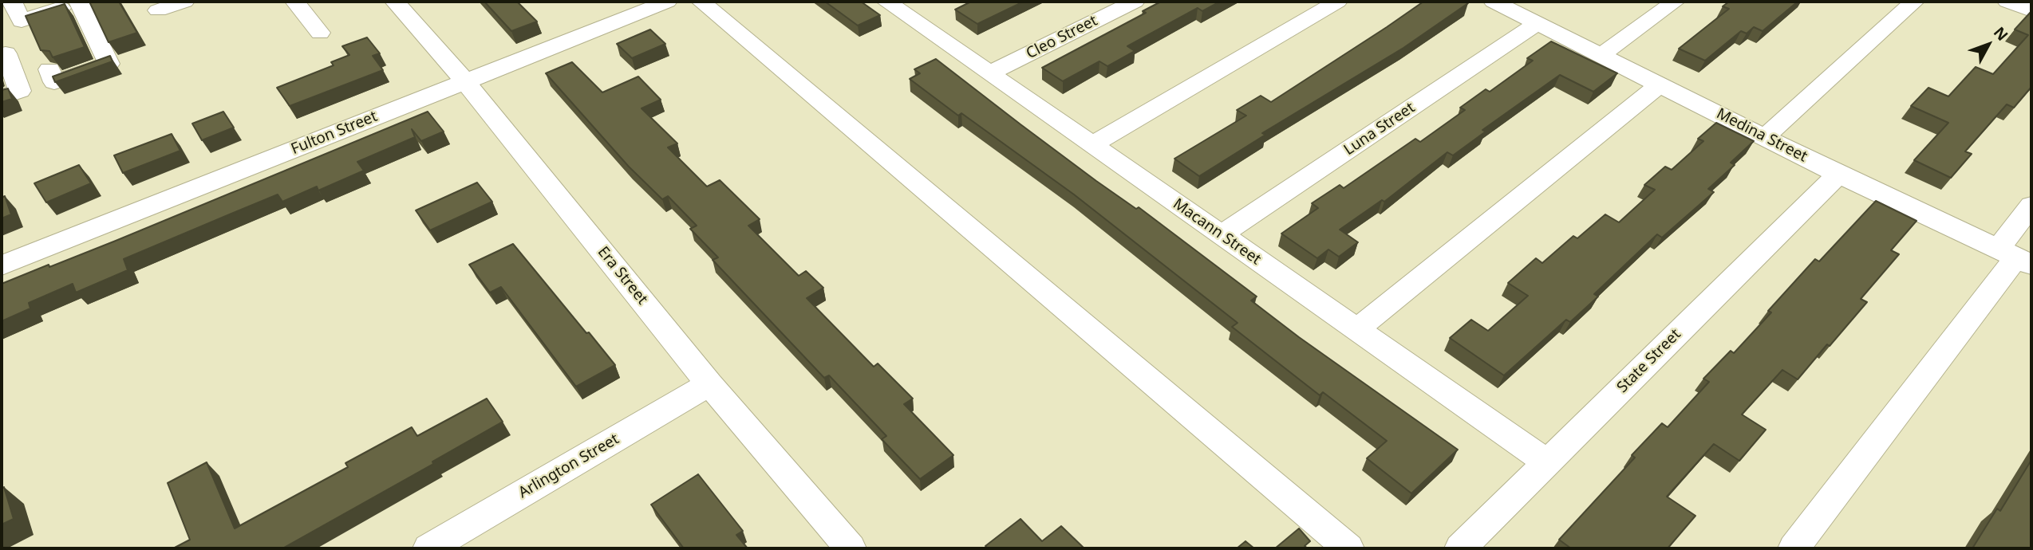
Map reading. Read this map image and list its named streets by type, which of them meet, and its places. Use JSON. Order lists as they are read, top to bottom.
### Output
{
  "streets": {
    "street": [
      "Cleo Street",
      "Luna Street",
      "Fulton Street",
      "Medina Street",
      "Macann Street",
      "Era Street",
      "State Street",
      "Arlington Street"
    ]
  },
  "crossings": [
    ["Cleo Street", "Macann Street"],
    ["Luna Street", "Medina Street"],
    ["Luna Street", "Macann Street"],
    ["Fulton Street", "Era Street"],
    ["Medina Street", "State Street"],
    ["Macann Street", "State Street"],
    ["Era Street", "Arlington Street"]
  ],
  "north": "top right"
}
